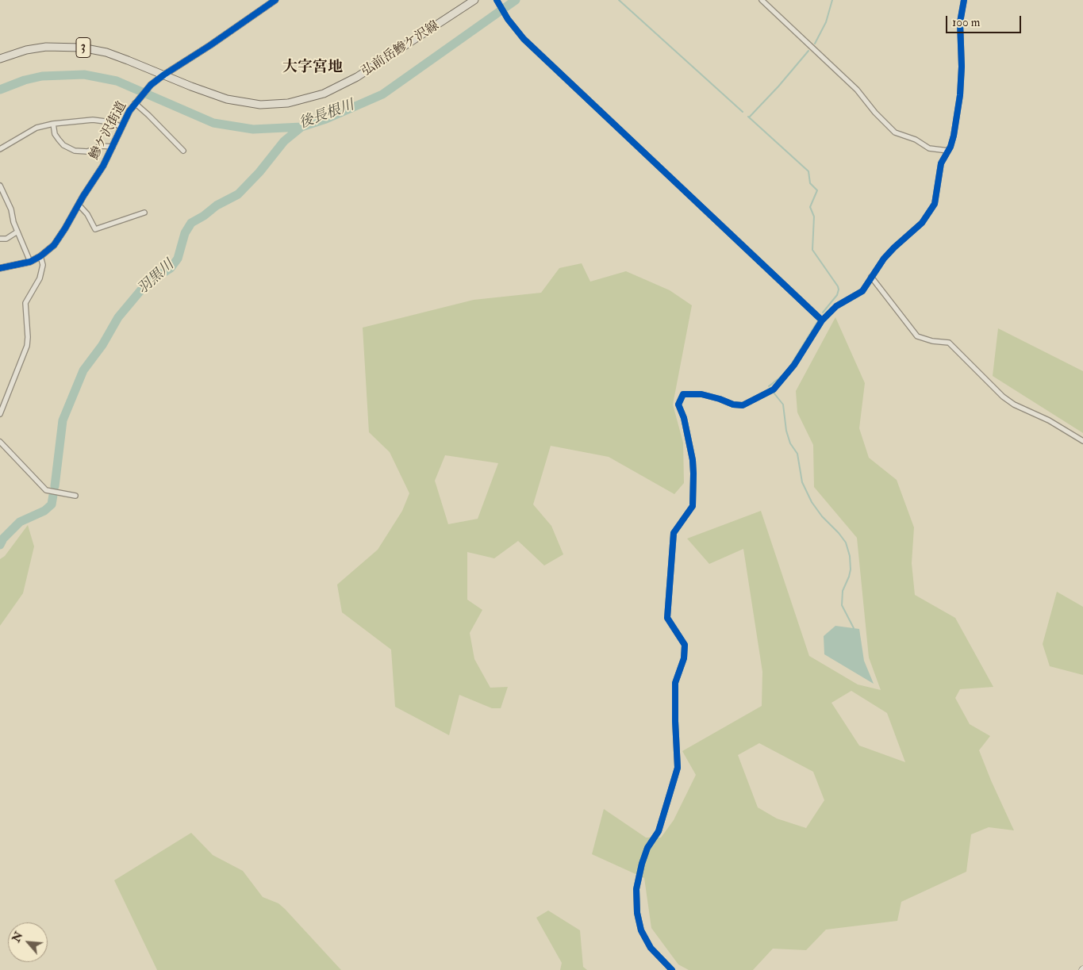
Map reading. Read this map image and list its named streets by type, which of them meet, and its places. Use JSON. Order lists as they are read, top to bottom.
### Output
{
  "streets": {
    "main road": ["3", "弘前岳鰺ケ沢線"],
    "street": ["鰺ケ沢街道"]
  },
  "crossings": [
    ["3", "弘前岳鰺ケ沢線"],
    ["3", "鰺ケ沢街道"],
    ["弘前岳鰺ケ沢線", "鰺ケ沢街道"]
  ],
  "districts": ["大字宮地"],
  "water": ["後長根川", "羽黒川"],
  "scale_bar": "100 m",
  "north": "top left"
}
